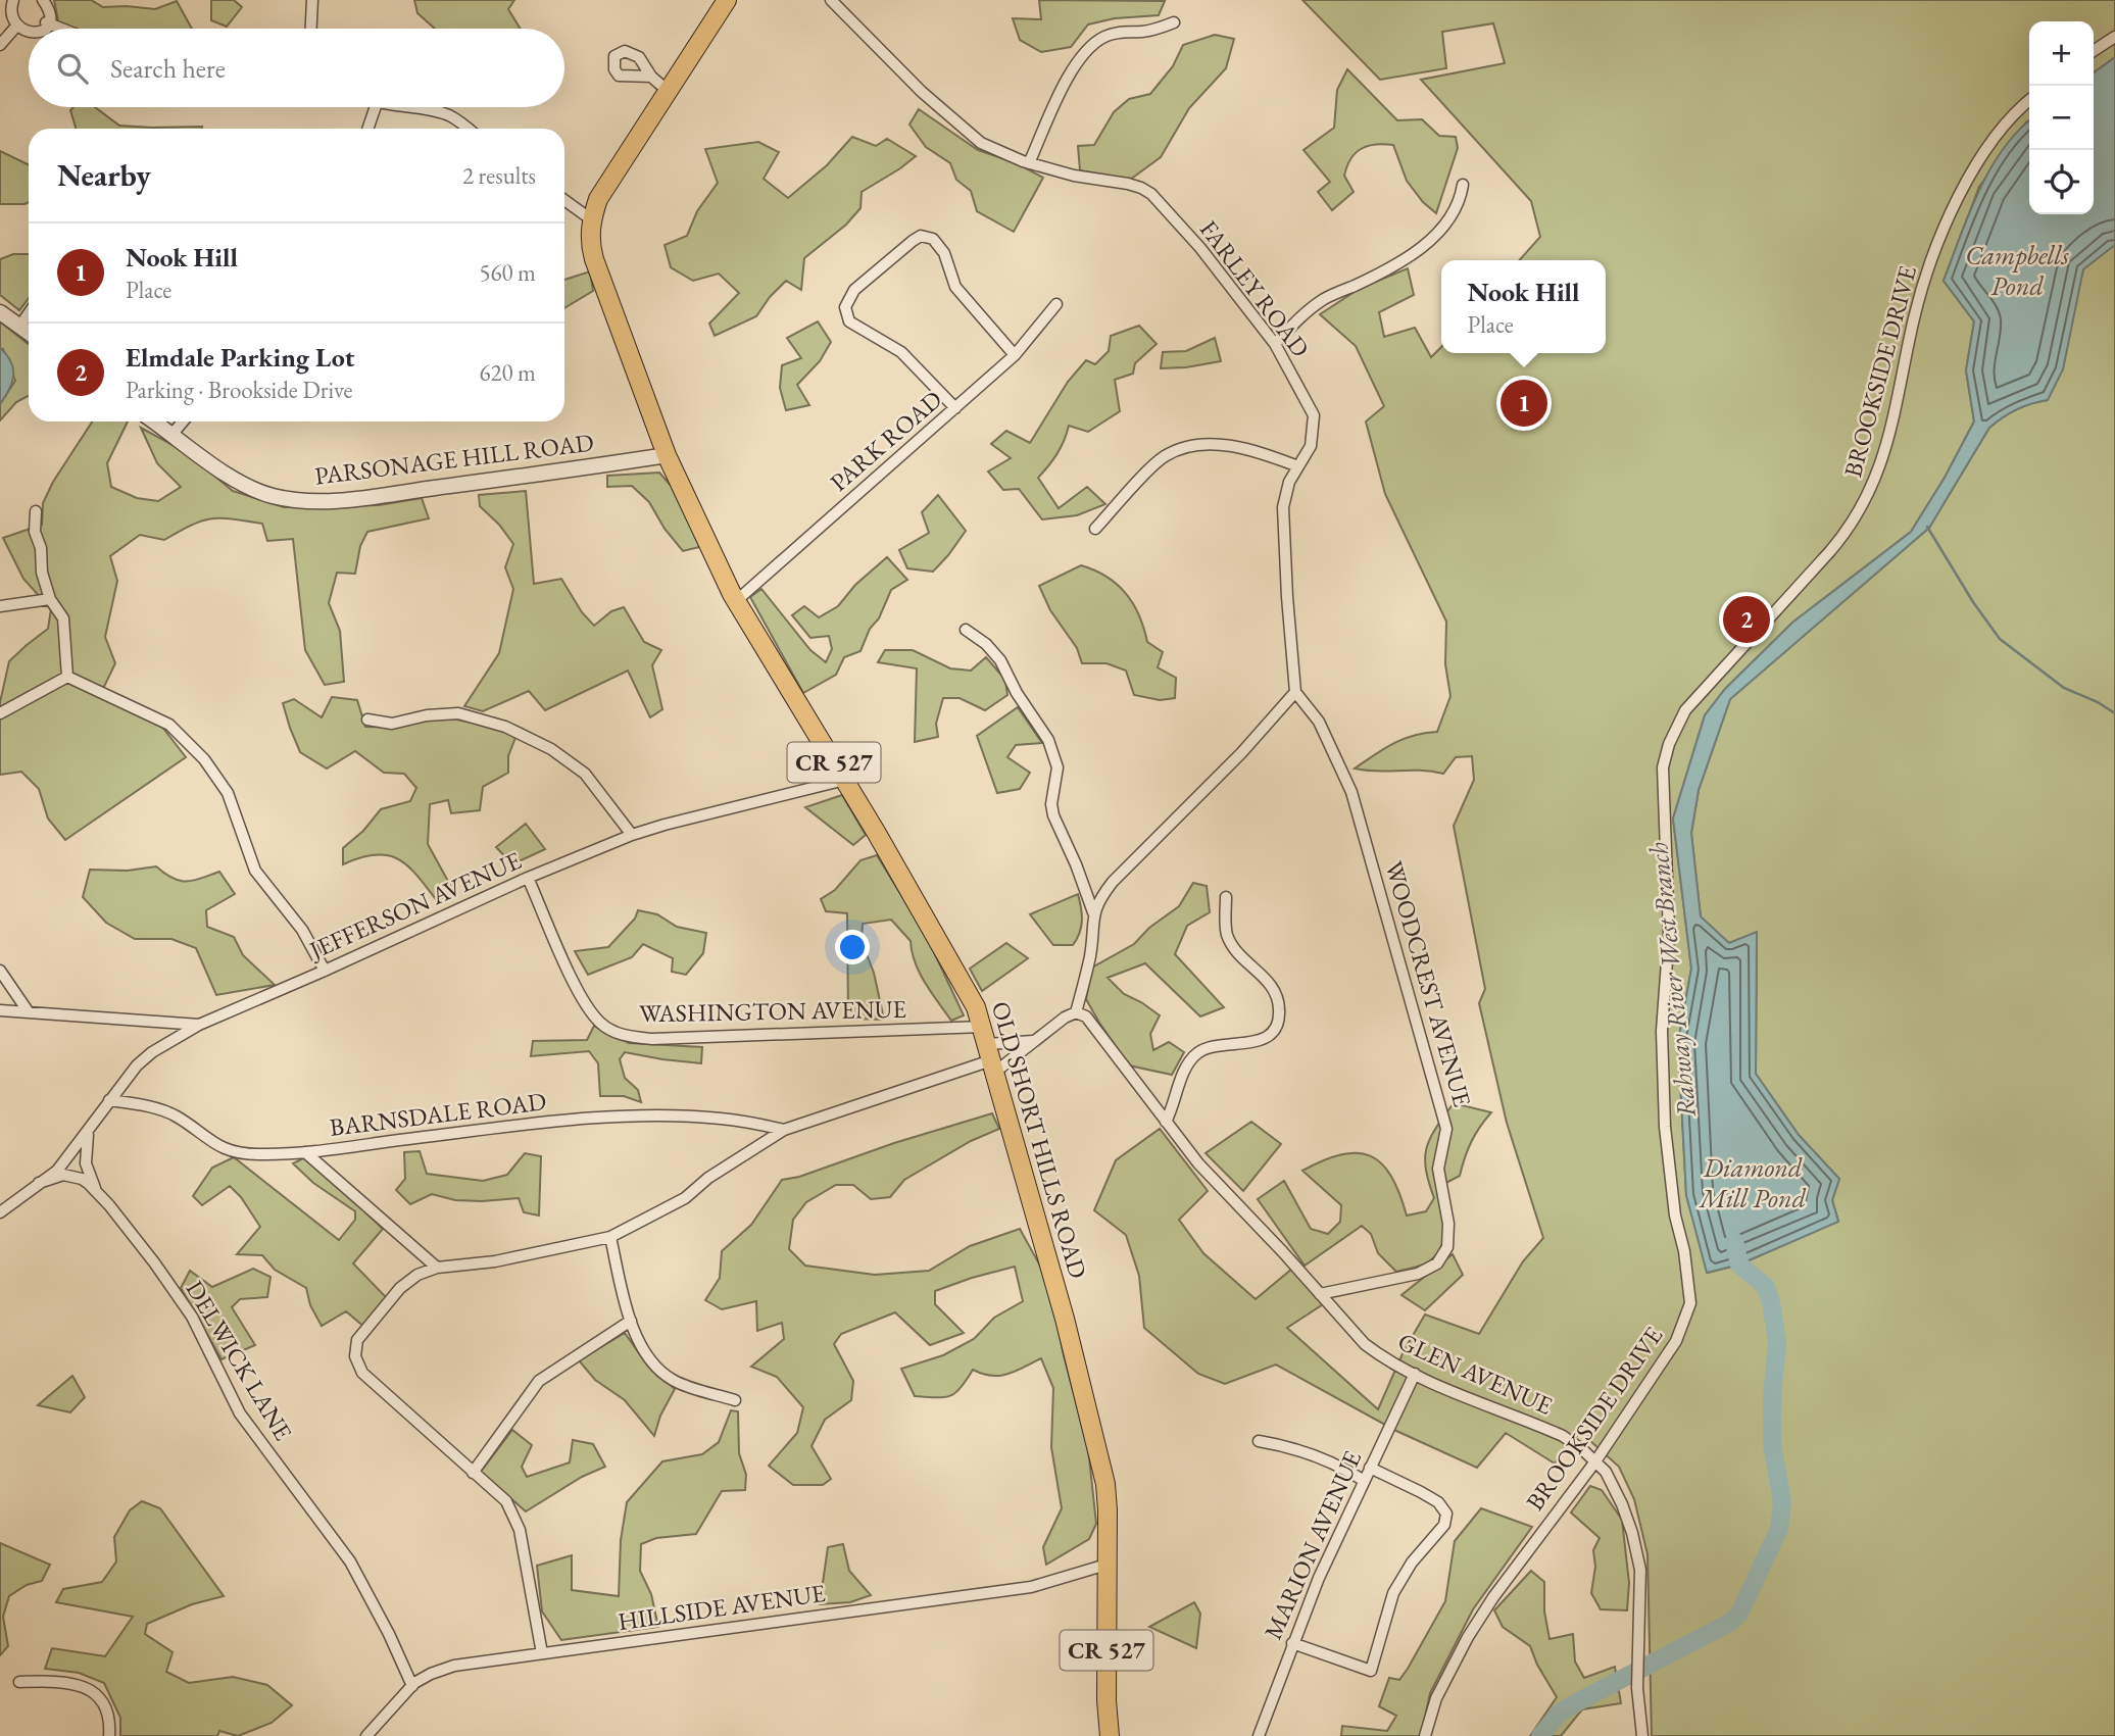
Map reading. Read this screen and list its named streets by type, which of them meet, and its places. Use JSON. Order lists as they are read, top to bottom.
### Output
{
  "streets": {
    "main road": ["CR 527", "OLD SHORT HILLS ROAD"],
    "street": [
      "FARLEY ROAD",
      "BROOKSIDE DRIVE",
      "PARK ROAD",
      "PARSONAGE HILL ROAD",
      "JEFFERSON AVENUE",
      "WOODCREST AVENUE",
      "WASHINGTON AVENUE",
      "BARNSDALE ROAD",
      "DELWICK LANE",
      "GLEN AVENUE",
      "MARION AVENUE",
      "HILLSIDE AVENUE"
    ]
  },
  "crossings": [
    ["FARLEY ROAD", "WOODCREST AVENUE"],
    ["BROOKSIDE DRIVE", "GLEN AVENUE"],
    ["PARK ROAD", "OLD SHORT HILLS ROAD"],
    ["PARSONAGE HILL ROAD", "OLD SHORT HILLS ROAD"],
    ["JEFFERSON AVENUE", "WASHINGTON AVENUE"],
    ["JEFFERSON AVENUE", "OLD SHORT HILLS ROAD"],
    ["WOODCREST AVENUE", "GLEN AVENUE"],
    ["WASHINGTON AVENUE", "OLD SHORT HILLS ROAD"],
    ["OLD SHORT HILLS ROAD", "HILLSIDE AVENUE"],
    ["DELWICK LANE", "HILLSIDE AVENUE"],
    ["GLEN AVENUE", "MARION AVENUE"]
  ],
  "water": ["Campbells Pond", "Rahway River West Branch", "Diamond Mill Pond"],
  "page": {
    "map_buttons": ["+", "−"],
    "search": "Search here",
    "heading": ["Nearby", "2 results"],
    "list": [
      {
        "mark": "1",
        "name": "Nook Hill",
        "note": "Place",
        "value": "560 m"
      },
      {
        "mark": "2",
        "name": "Elmdale Parking Lot",
        "note": "Parking · Brookside Drive",
        "value": "620 m"
      }
    ],
    "popup": ["Nook Hill", "Place"],
    "pins": ["1", "2"]
  }
}
